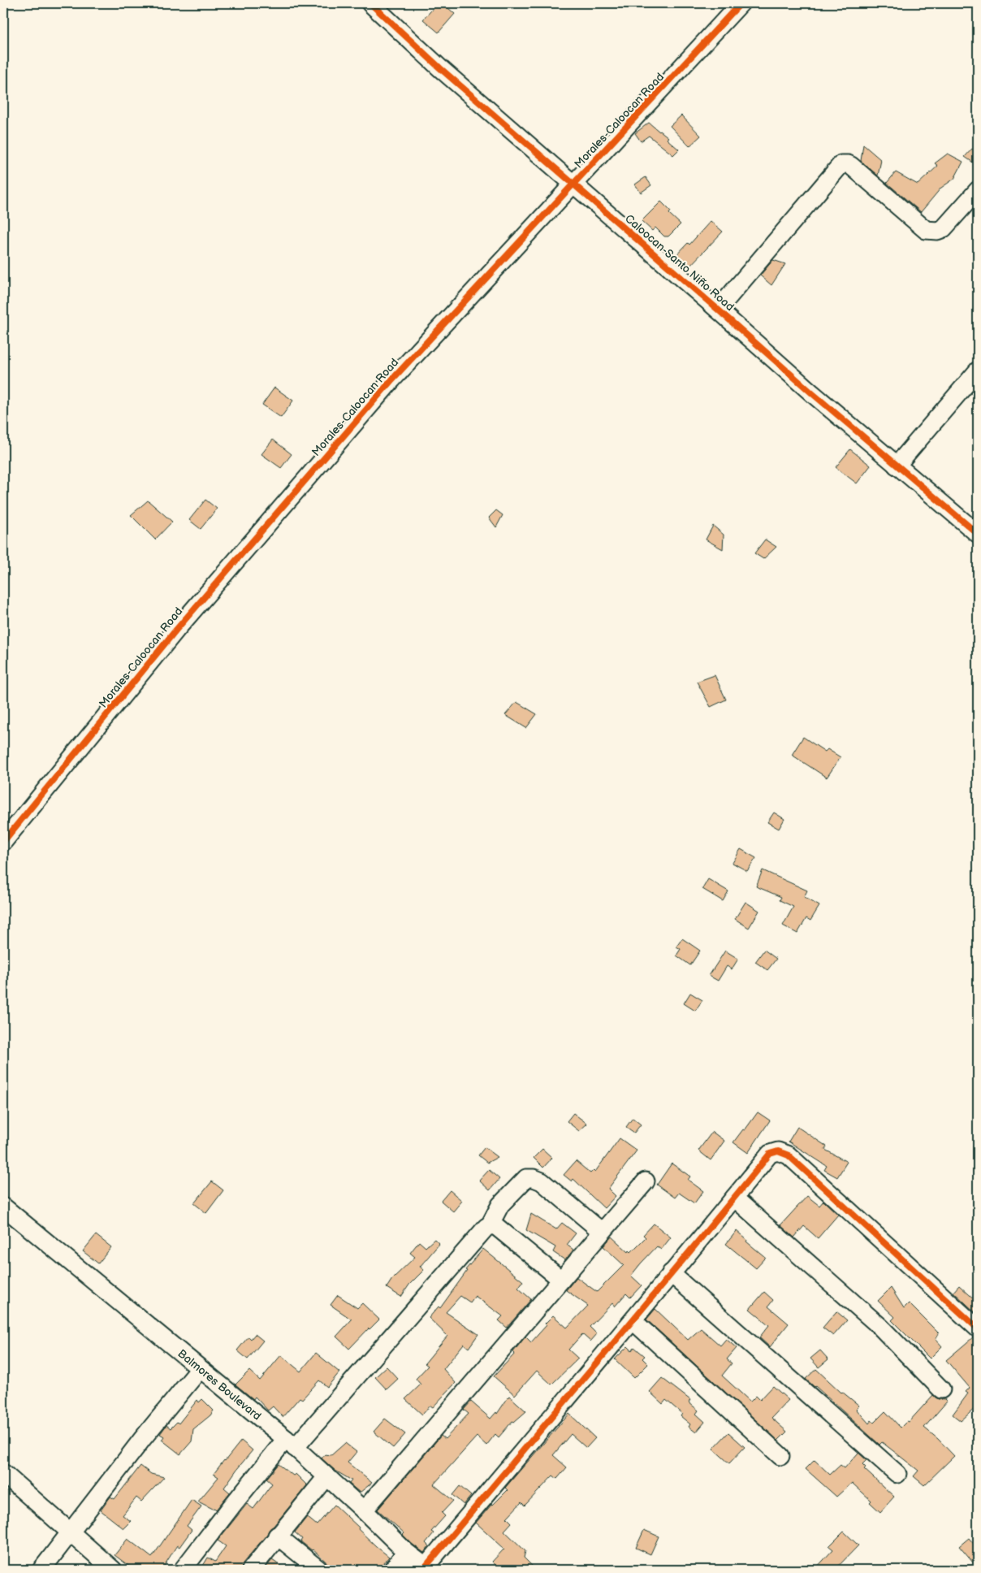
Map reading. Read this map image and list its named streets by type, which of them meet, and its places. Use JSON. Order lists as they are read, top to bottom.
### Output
{
  "streets": {
    "street": ["Morales-Caloocan Road", "Caloocan-Santo Niño Road", "Balmores Boulevard"]
  },
  "crossings": [
    ["Morales-Caloocan Road", "Caloocan-Santo Niño Road"]
  ]
}
